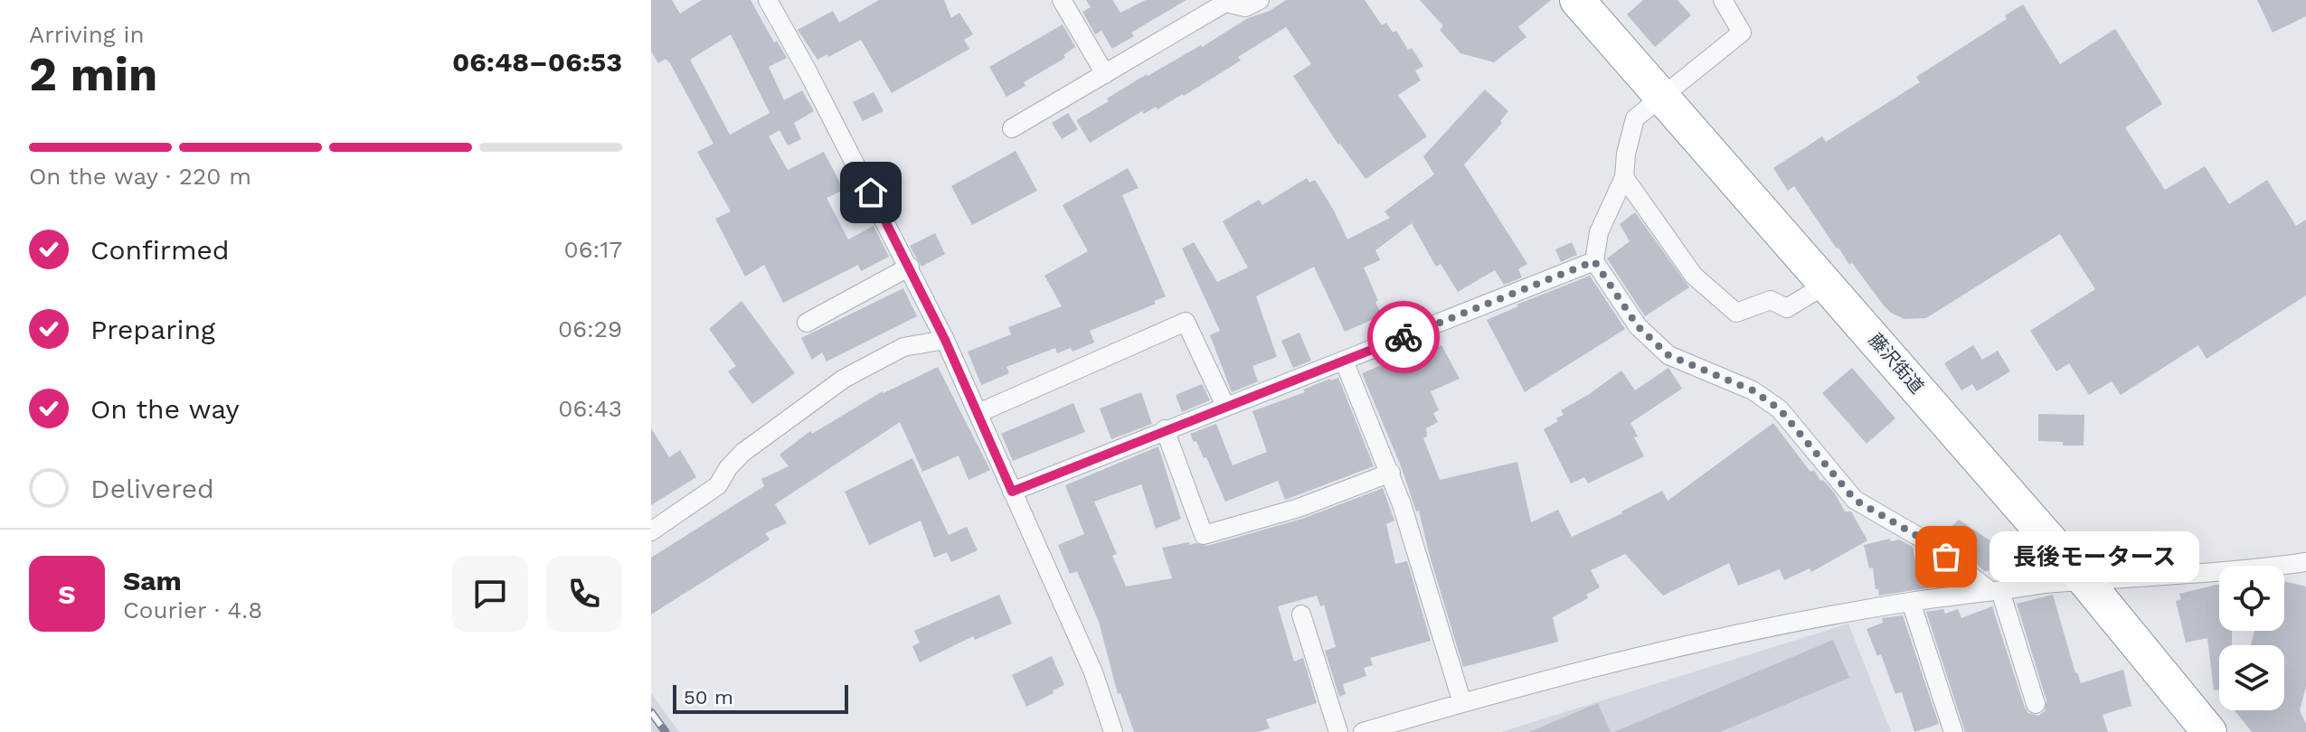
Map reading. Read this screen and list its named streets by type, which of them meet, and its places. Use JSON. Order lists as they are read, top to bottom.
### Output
{
  "streets": {
    "highway": ["藤沢街道"]
  },
  "places": ["長後モータース"],
  "scale_bar": "50 m",
  "page": {
    "heading": ["2 min", "Arriving in", "06:48–06:53"],
    "panel": ["Sam", "Courier · 4.8"],
    "bar": "On the way · 220 m",
    "list": [
      ["Confirmed", "06:17"],
      ["Preparing", "06:29"],
      ["On the way", "06:43"],
      "Delivered"
    ],
    "bubble": "長後モータース",
    "round": "S",
    "scale": "50 m"
  }
}
